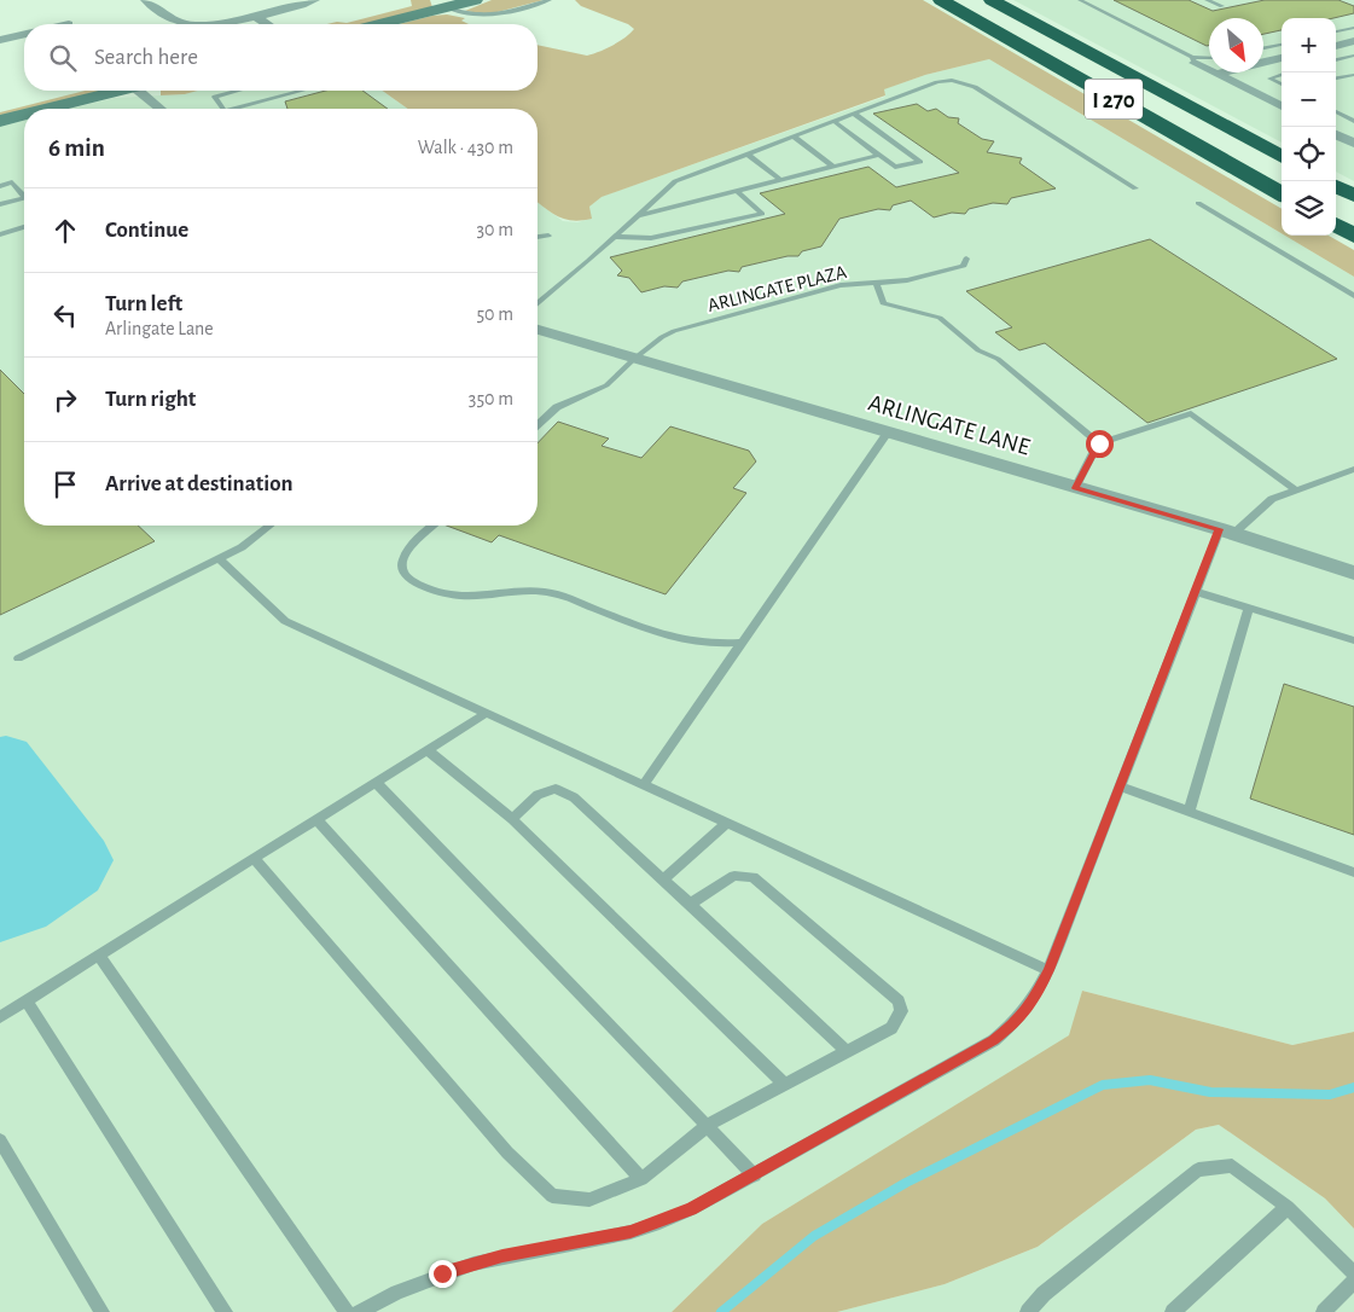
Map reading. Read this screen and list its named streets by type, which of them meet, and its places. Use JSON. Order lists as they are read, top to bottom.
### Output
{
  "streets": {
    "highway": ["I 270"],
    "street": ["ARLINGATE LANE"],
    "lane": ["ARLINGATE PLAZA"]
  },
  "crossings": [
    ["ARLINGATE PLAZA", "ARLINGATE LANE"]
  ],
  "north": "bottom right",
  "page": {
    "map_buttons": ["+", "−"],
    "search": "Search here",
    "heading": ["6 min", "Walk · 430 m"],
    "list": [
      ["Continue", "30 m"],
      ["Turn left", "Arlingate Lane", "50 m"],
      ["Turn right", "350 m"],
      "Arrive at destination"
    ]
  }
}
